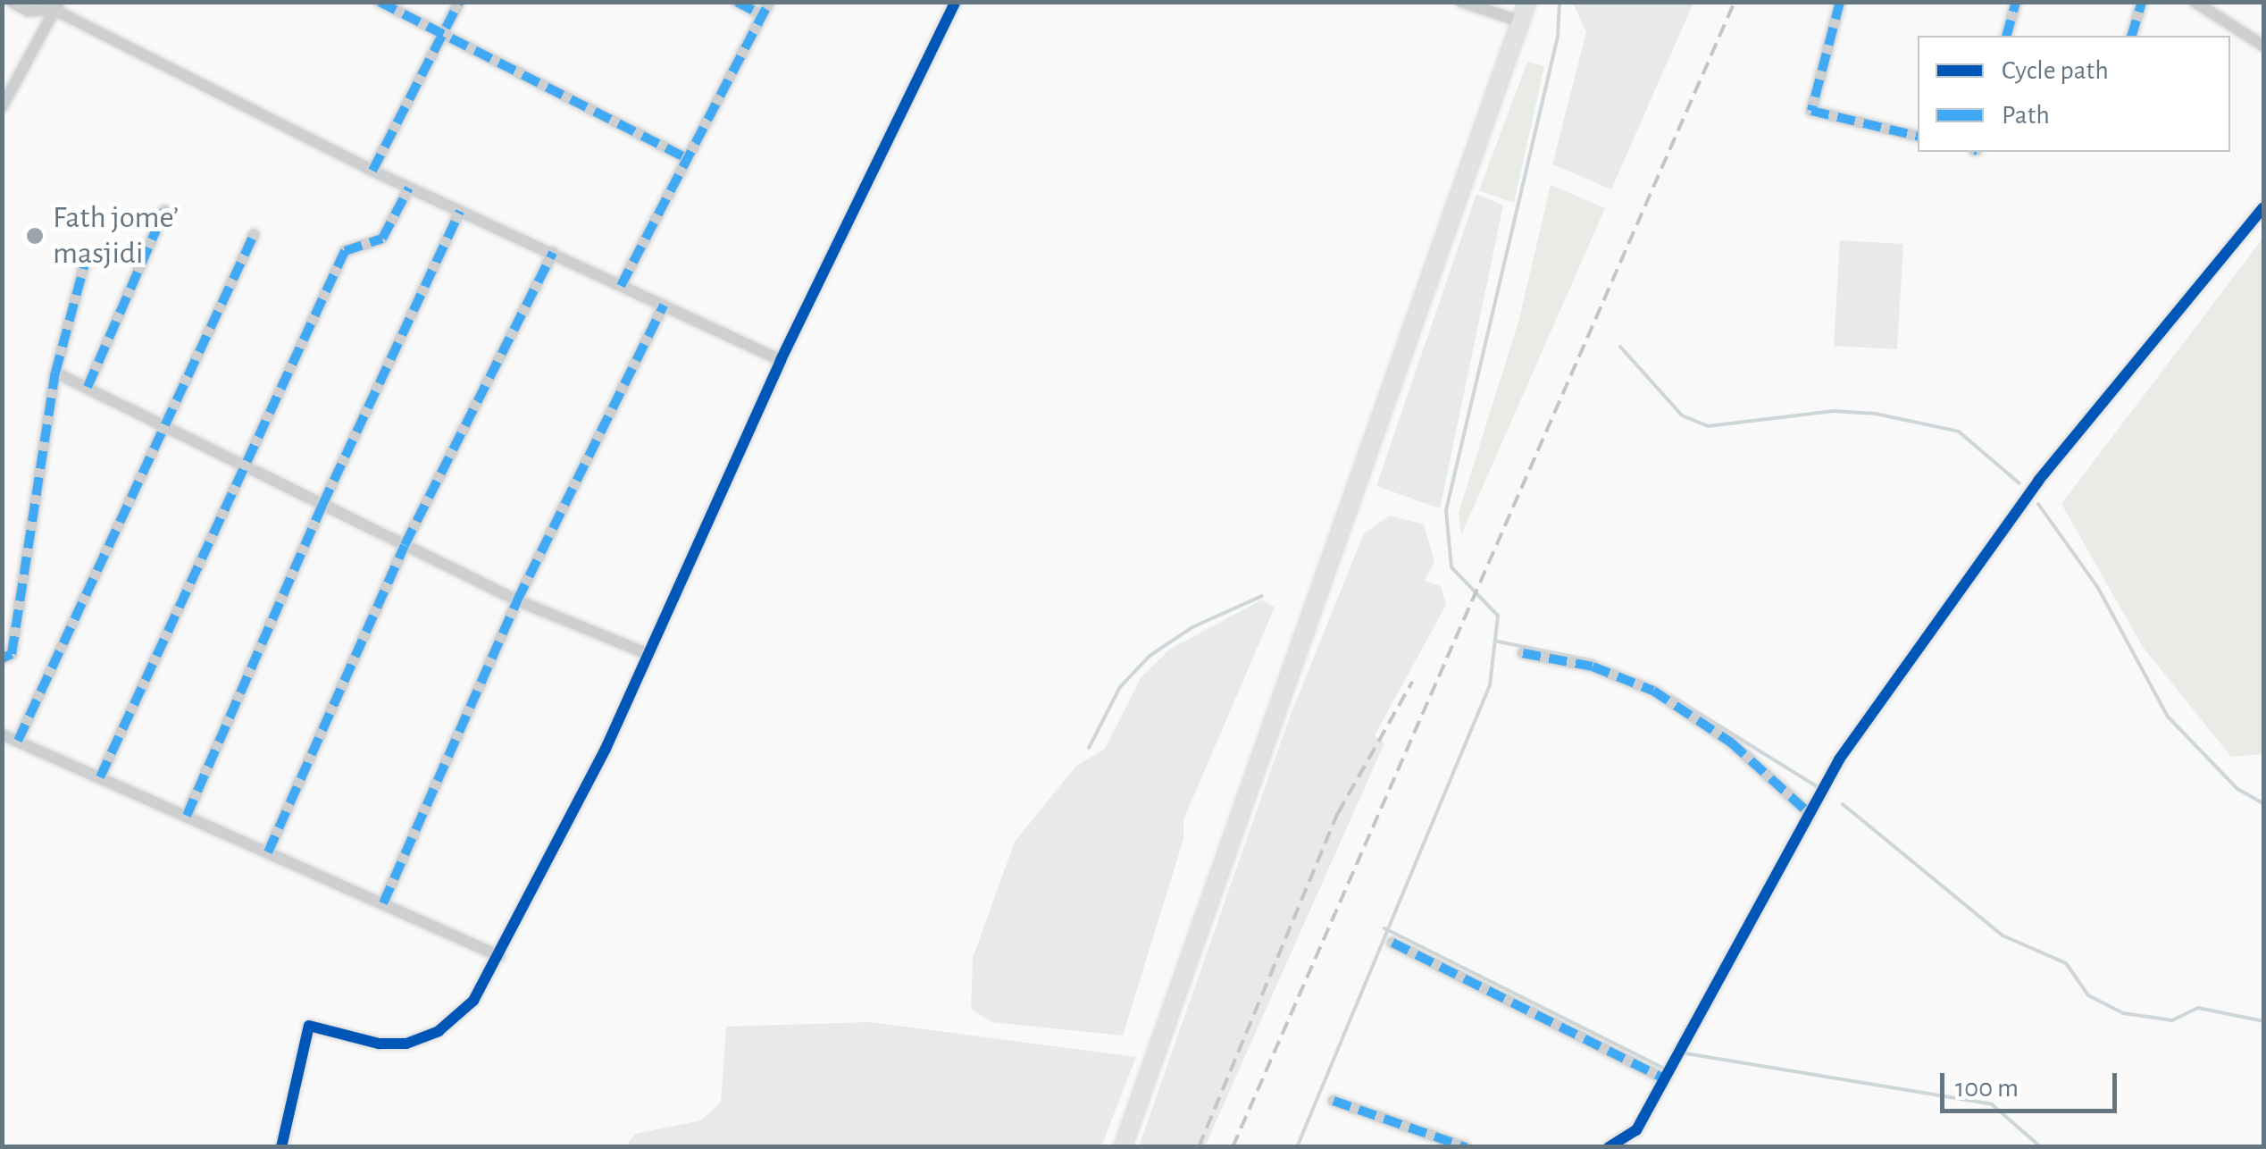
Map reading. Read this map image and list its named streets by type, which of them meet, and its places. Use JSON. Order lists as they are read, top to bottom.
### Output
{
  "places": ["Fath jome’ masjidi"],
  "legend": ["Cycle path", "Path"],
  "scale_bar": "100 m"
}
